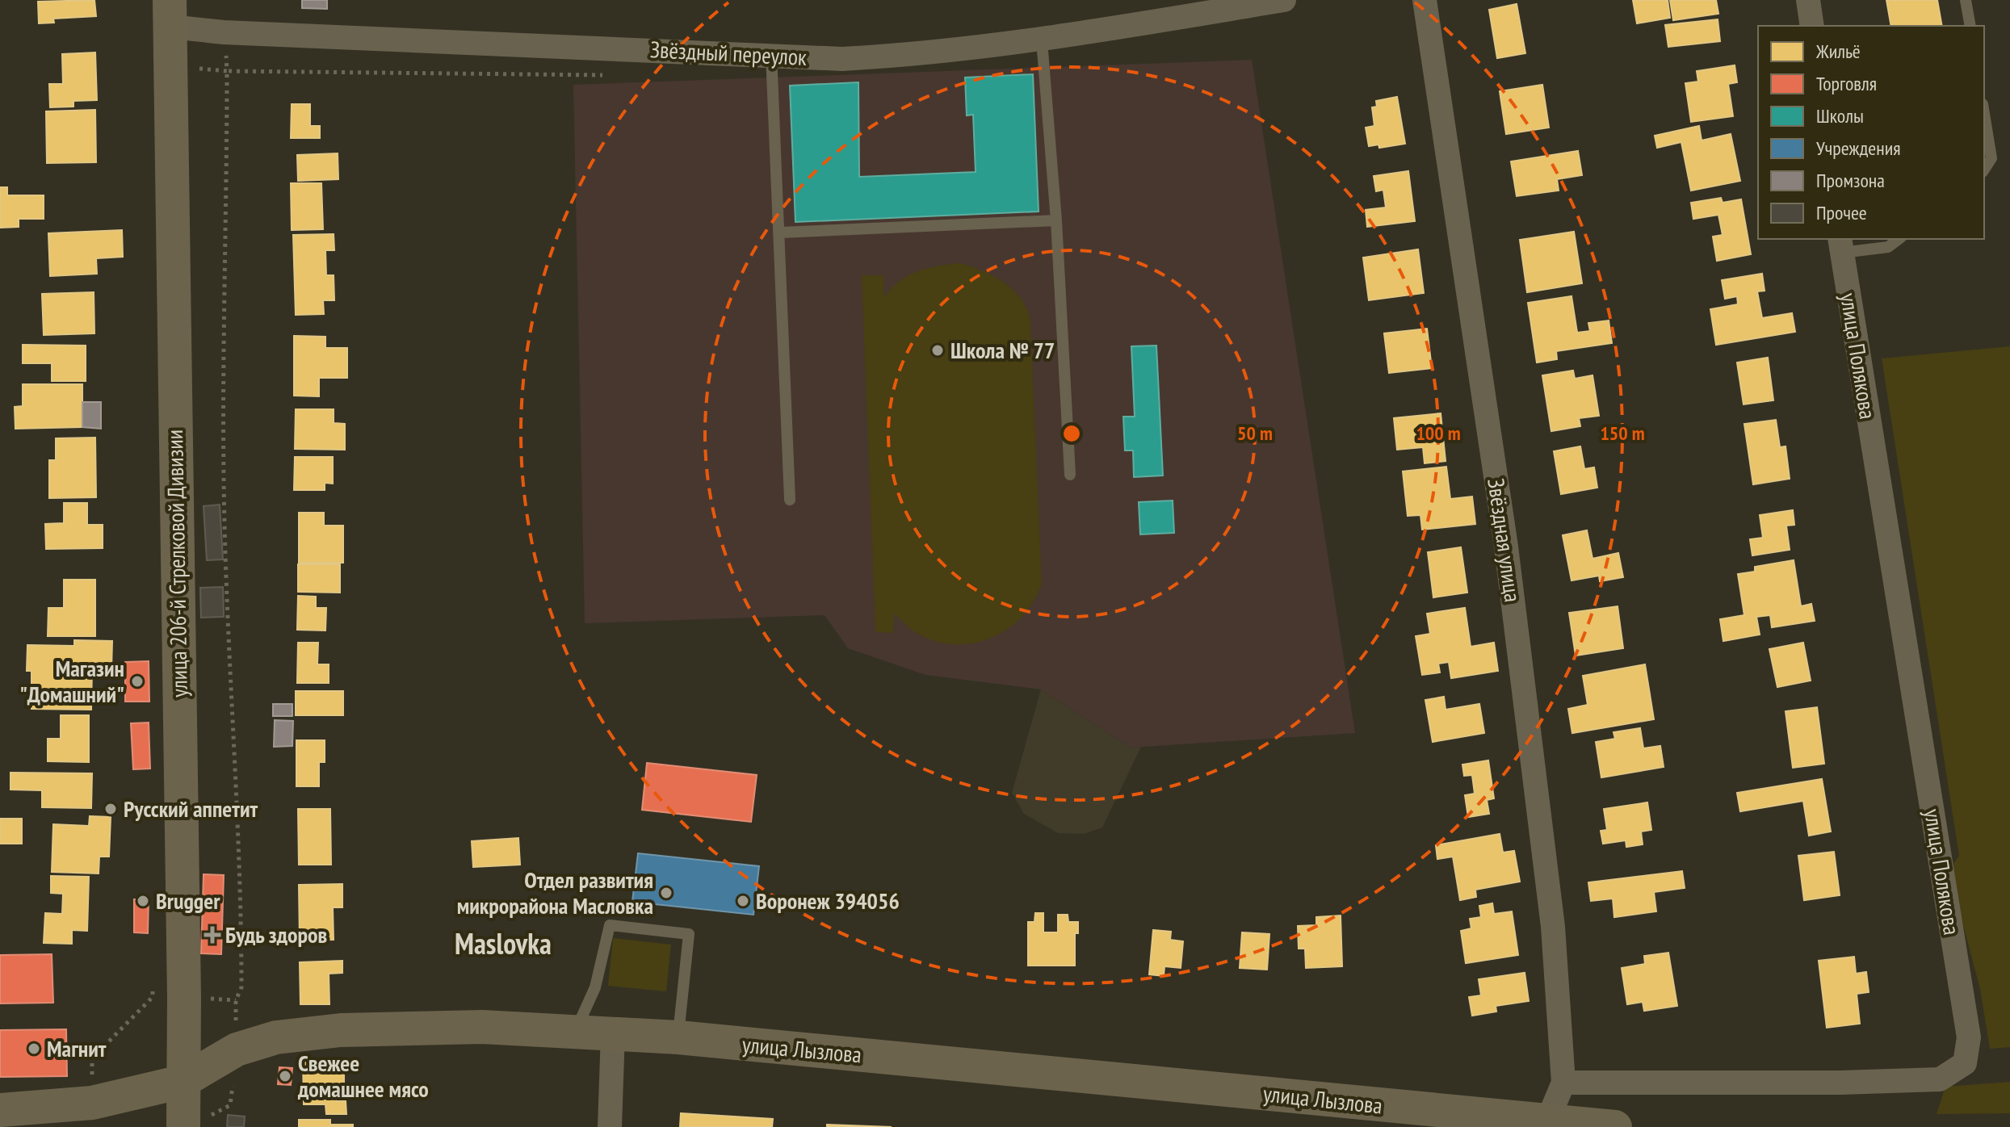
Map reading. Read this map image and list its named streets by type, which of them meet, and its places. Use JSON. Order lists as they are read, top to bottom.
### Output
{
  "streets": {
    "main road": ["улица 206-й Стрелковой Дивизии", "улица Лызлова"],
    "street": ["Звёздный переулок", "улица Полякова", "Звёздная улица"]
  },
  "crossings": [
    ["Звёздный переулок", "улица 206-й Стрелковой Дивизии"],
    ["улица Полякова", "Звёздная улица"],
    ["улица 206-й Стрелковой Дивизии", "улица Лызлова"]
  ],
  "districts": ["Maslovka"],
  "places": {
    "other": [
      "Школа № 77",
      "Магазин \"Домашний\"",
      "Русский аппетит",
      "Отдел развития микрорайона Масловка",
      "Brugger",
      "Воронеж 394056",
      "Магнит",
      "Свежее домашнее мясо"
    ],
    "health": ["Будь здоров"]
  },
  "legend": [
    "Жильё",
    "Торговля",
    "Школы",
    "Учреждения",
    "Промзона",
    "Прочее"
  ],
  "rings": ["50 m", "100 m", "150 m"]
}
